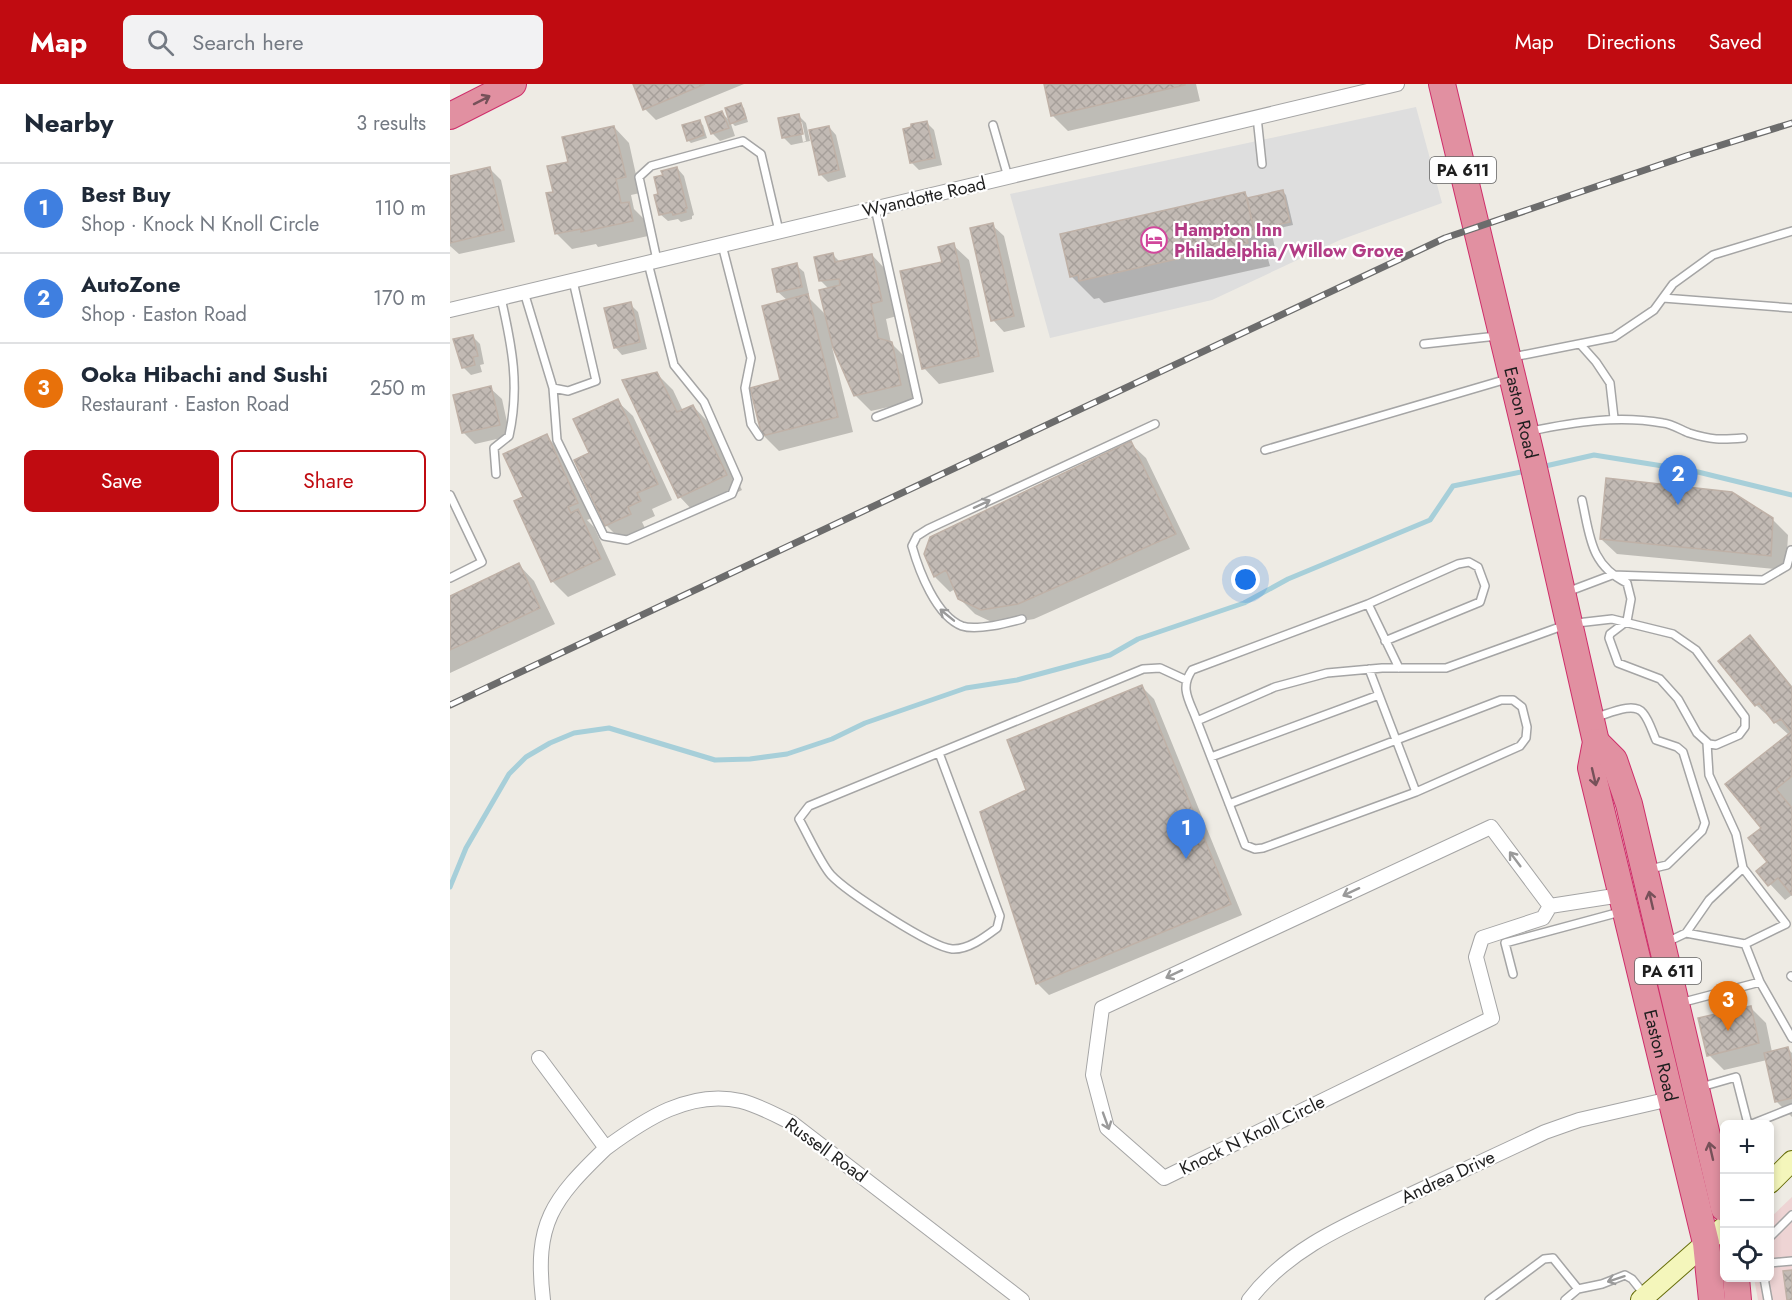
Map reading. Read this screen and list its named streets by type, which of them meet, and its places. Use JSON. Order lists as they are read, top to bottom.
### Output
{
  "streets": {
    "highway": ["PA 611", "Easton Road"],
    "street": [
      "Wyandotte Road",
      "Knock N Knoll Circle",
      "Russell Road",
      "Andrea Drive"
    ]
  },
  "crossings": [
    ["Easton Road", "Knock N Knoll Circle"],
    ["Easton Road", "Andrea Drive"]
  ],
  "places": {
    "hotel": ["Hampton Inn Philadelphia/Willow Grove"]
  },
  "page": {
    "header": "Map",
    "search": "Search here",
    "nav": ["Map", "Directions", "Saved"],
    "heading": ["Nearby", "3 results"],
    "list": [
      {
        "mark": "1",
        "name": "Best Buy",
        "note": "Shop · Knock N Knoll Circle",
        "value": "110 m"
      },
      {
        "mark": "2",
        "name": "AutoZone",
        "note": "Shop · Easton Road",
        "value": "170 m"
      },
      {
        "mark": "3",
        "name": "Ooka Hibachi and Sushi",
        "note": "Restaurant · Easton Road",
        "value": "250 m"
      }
    ],
    "buttons": ["Save", "Share"],
    "pins": ["2", "1", "3"],
    "map_buttons": ["+", "−"]
  }
}
